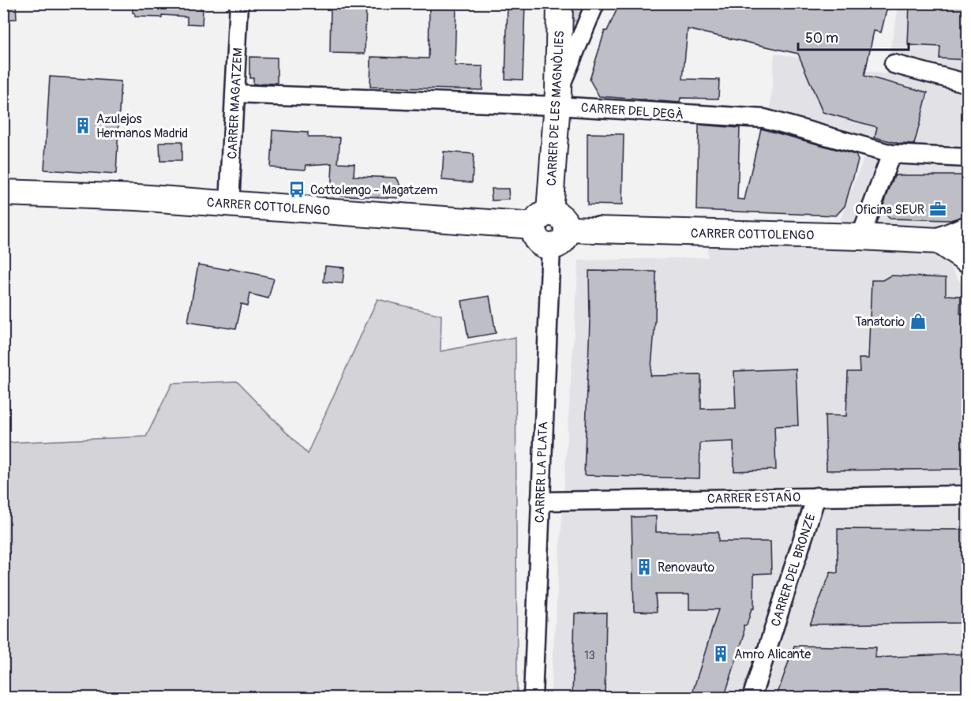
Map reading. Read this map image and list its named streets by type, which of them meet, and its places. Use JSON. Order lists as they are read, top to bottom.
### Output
{
  "streets": {
    "street": [
      "CARRER MAGATZEM",
      "CARRER DE LES MAGNÒLIES",
      "CARRER DEL DEGÀ",
      "CARRER COTTOLENGO",
      "CARRER LA PLATA",
      "CARRER ESTAÑO",
      "CARRER DEL BRONZE"
    ]
  },
  "crossings": [
    ["CARRER MAGATZEM", "CARRER DEL DEGÀ"],
    ["CARRER MAGATZEM", "CARRER COTTOLENGO"],
    ["CARRER DE LES MAGNÒLIES", "CARRER DEL DEGÀ"],
    ["CARRER DE LES MAGNÒLIES", "CARRER COTTOLENGO"],
    ["CARRER DE LES MAGNÒLIES", "CARRER LA PLATA"],
    ["CARRER COTTOLENGO", "CARRER LA PLATA"],
    ["CARRER LA PLATA", "CARRER ESTAÑO"],
    ["CARRER ESTAÑO", "CARRER DEL BRONZE"]
  ],
  "places": {
    "building": ["Azulejos Hermanos Madrid", "Renovauto", "Amro Alicante"],
    "bus stop": ["Cottolengo - Magatzem"],
    "office": ["Oficina SEUR"],
    "shop": ["Tanatorio"]
  },
  "house_numbers": ["13"],
  "scale_bar": "50 m"
}
